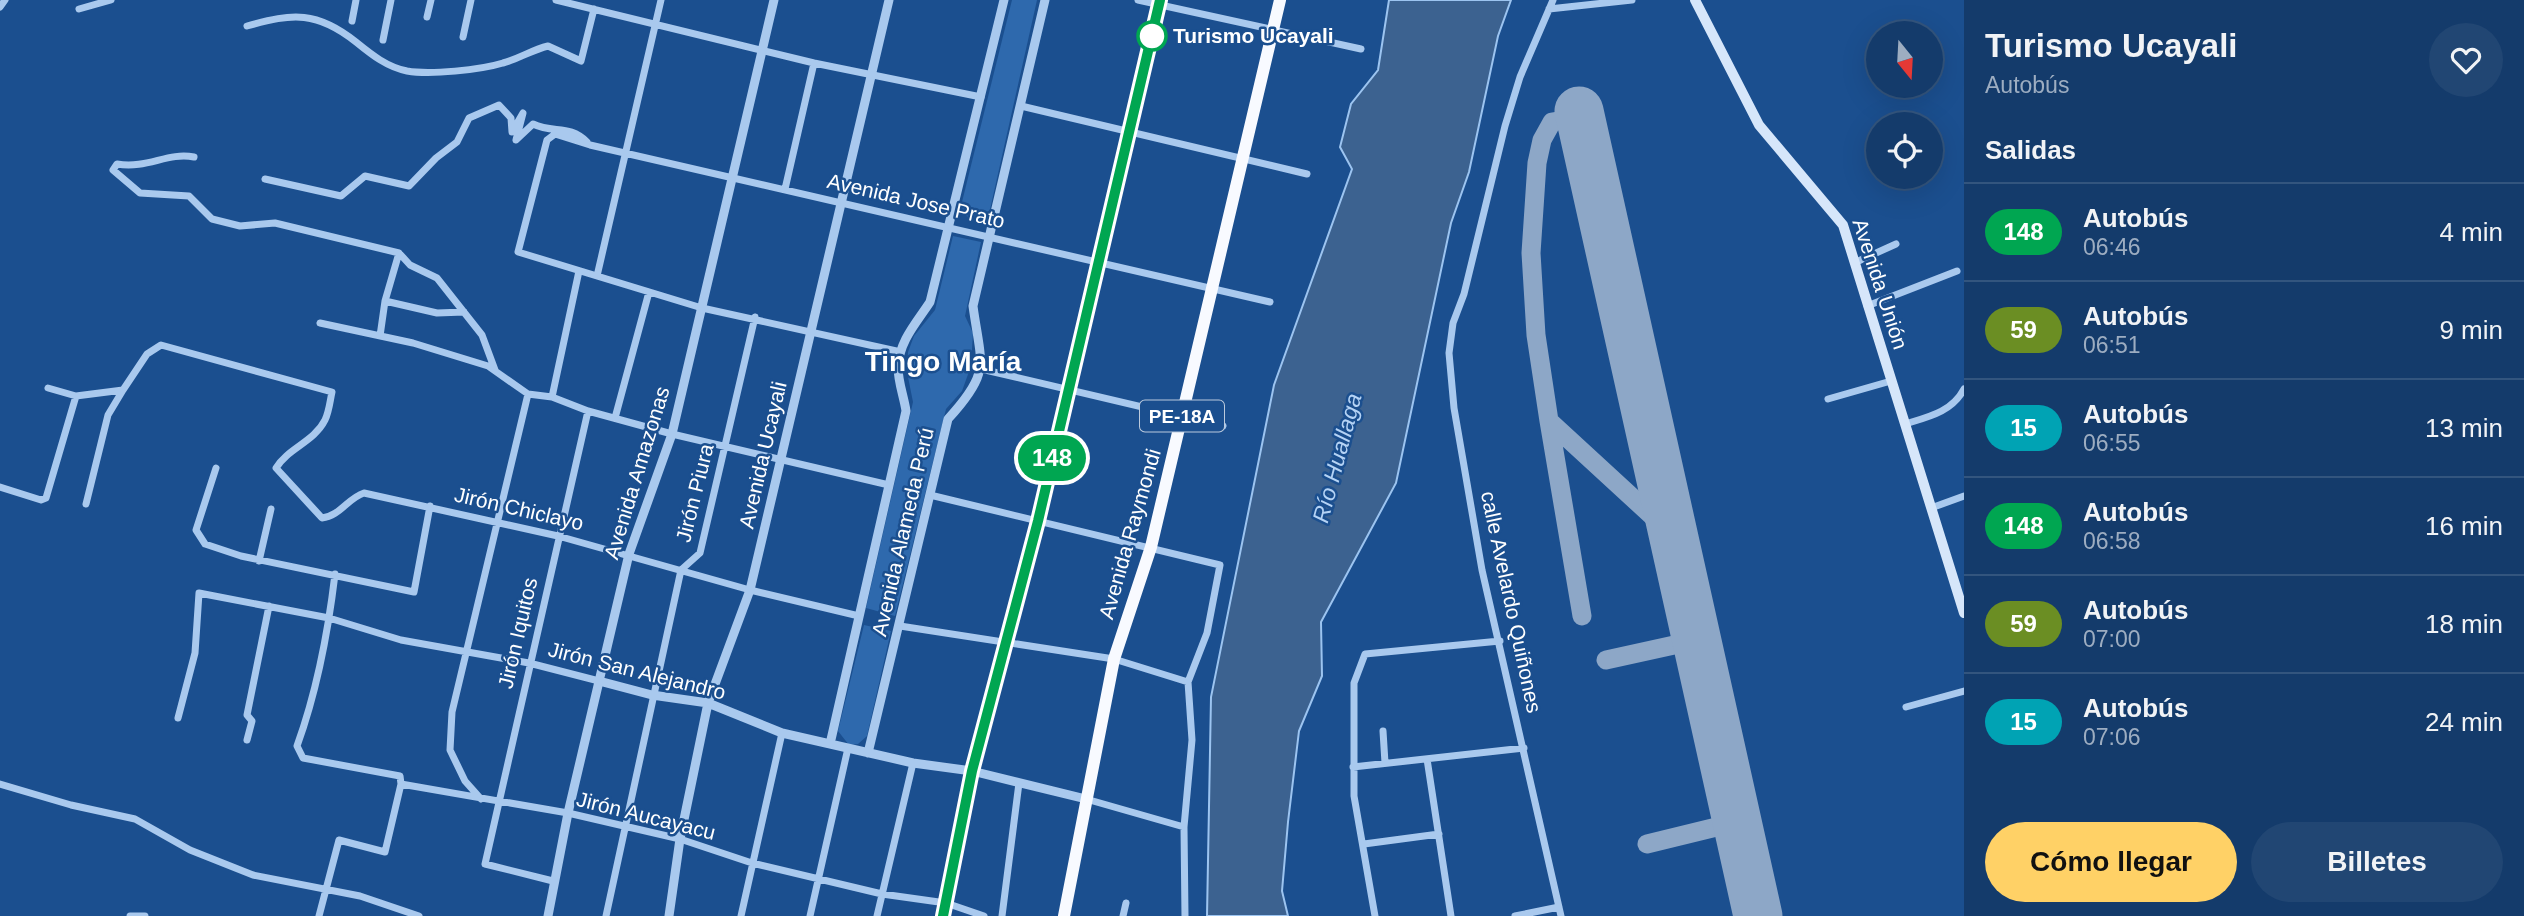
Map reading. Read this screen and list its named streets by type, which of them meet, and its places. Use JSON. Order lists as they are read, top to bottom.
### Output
{
  "streets": {
    "highway": ["PE-18A", "Avenida Raymondi"],
    "main road": ["Avenida Unión"],
    "street": [
      "Avenida Jose Prato",
      "Avenida Ucayali",
      "Avenida Amazonas",
      "Jirón Piura",
      "Jirón Chiclayo",
      "Avenida Alameda Perú",
      "calle Avelardo Quiñones",
      "Jirón Iquitos",
      "Jirón San Alejandro",
      "Jirón Aucayacu"
    ]
  },
  "crossings": [
    ["Avenida Jose Prato", "Avenida Ucayali"],
    ["Avenida Jose Prato", "Avenida Amazonas"],
    ["Avenida Jose Prato", "Avenida Alameda Perú"],
    ["Avenida Jose Prato", "Avenida Raymondi"],
    ["Avenida Ucayali", "Jirón Chiclayo"],
    ["Avenida Ucayali", "Jirón San Alejandro"],
    ["Avenida Ucayali", "Jirón Aucayacu"],
    ["Avenida Amazonas", "Jirón Chiclayo"],
    ["Avenida Amazonas", "Jirón Iquitos"],
    ["Avenida Amazonas", "Jirón San Alejandro"],
    ["Avenida Amazonas", "Jirón Aucayacu"],
    ["Jirón Piura", "Jirón Chiclayo"],
    ["Jirón Piura", "Jirón San Alejandro"],
    ["Jirón Piura", "Jirón Aucayacu"],
    ["Jirón Chiclayo", "Avenida Alameda Perú"],
    ["Jirón Chiclayo", "Jirón Iquitos"],
    ["Avenida Alameda Perú", "Jirón San Alejandro"],
    ["Avenida Raymondi", "Jirón San Alejandro"],
    ["Jirón Iquitos", "Jirón San Alejandro"],
    ["Jirón Iquitos", "Jirón Aucayacu"],
    ["Jirón San Alejandro", "Jirón Aucayacu"]
  ],
  "districts": ["Tingo María"],
  "water": ["Río Huallaga"],
  "places": ["Turismo Ucayali"],
  "lines": ["bus line 148"],
  "north": "bottom",
  "page": {
    "on_map": "148",
    "heading": [
      ["Turismo Ucayali", "Autobús"],
      "Salidas"
    ],
    "list": [
      {
        "mark": "148",
        "name": "Autobús",
        "note": "06:46",
        "value": "4 min"
      },
      {
        "mark": "59",
        "name": "Autobús",
        "note": "06:51",
        "value": "9 min"
      },
      {
        "mark": "15",
        "name": "Autobús",
        "note": "06:55",
        "value": "13 min"
      },
      {
        "mark": "148",
        "name": "Autobús",
        "note": "06:58",
        "value": "16 min"
      },
      {
        "mark": "59",
        "name": "Autobús",
        "note": "07:00",
        "value": "18 min"
      },
      {
        "mark": "15",
        "name": "Autobús",
        "note": "07:06",
        "value": "24 min"
      }
    ],
    "buttons": ["Cómo llegar", "Billetes"]
  }
}
